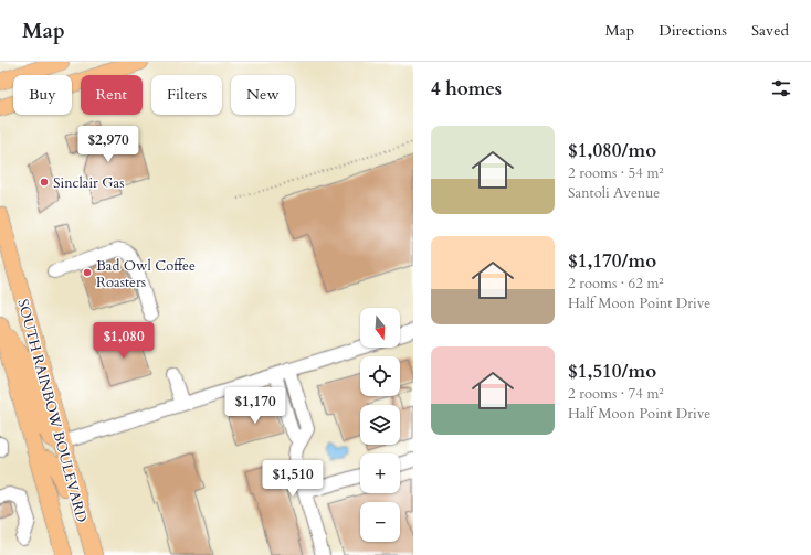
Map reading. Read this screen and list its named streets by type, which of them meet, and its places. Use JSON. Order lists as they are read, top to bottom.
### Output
{
  "streets": {
    "main road": ["SOUTH RAINBOW BOULEVARD"]
  },
  "places": ["Sinclair Gas", "Bad Owl Coffee Roasters"],
  "north": "bottom",
  "page": {
    "header": "Map",
    "nav": ["Map", "Directions", "Saved"],
    "heading": "4 homes",
    "chip": [
      "Buy",
      "Rent",
      "Filters",
      "New"
    ],
    "list": [
      {
        "name": "$1,080/mo",
        "note": "2 rooms · 54 m² · Santoli Avenue"
      },
      {
        "name": "$1,170/mo",
        "note": "2 rooms · 62 m² · Half Moon Point Drive"
      },
      {
        "name": "$1,510/mo",
        "note": "2 rooms · 74 m² · Half Moon Point Drive"
      }
    ],
    "price": [
      "$2,970",
      "$1,080",
      "$1,170",
      "$1,510"
    ],
    "map_buttons": ["+", "−"]
  }
}
